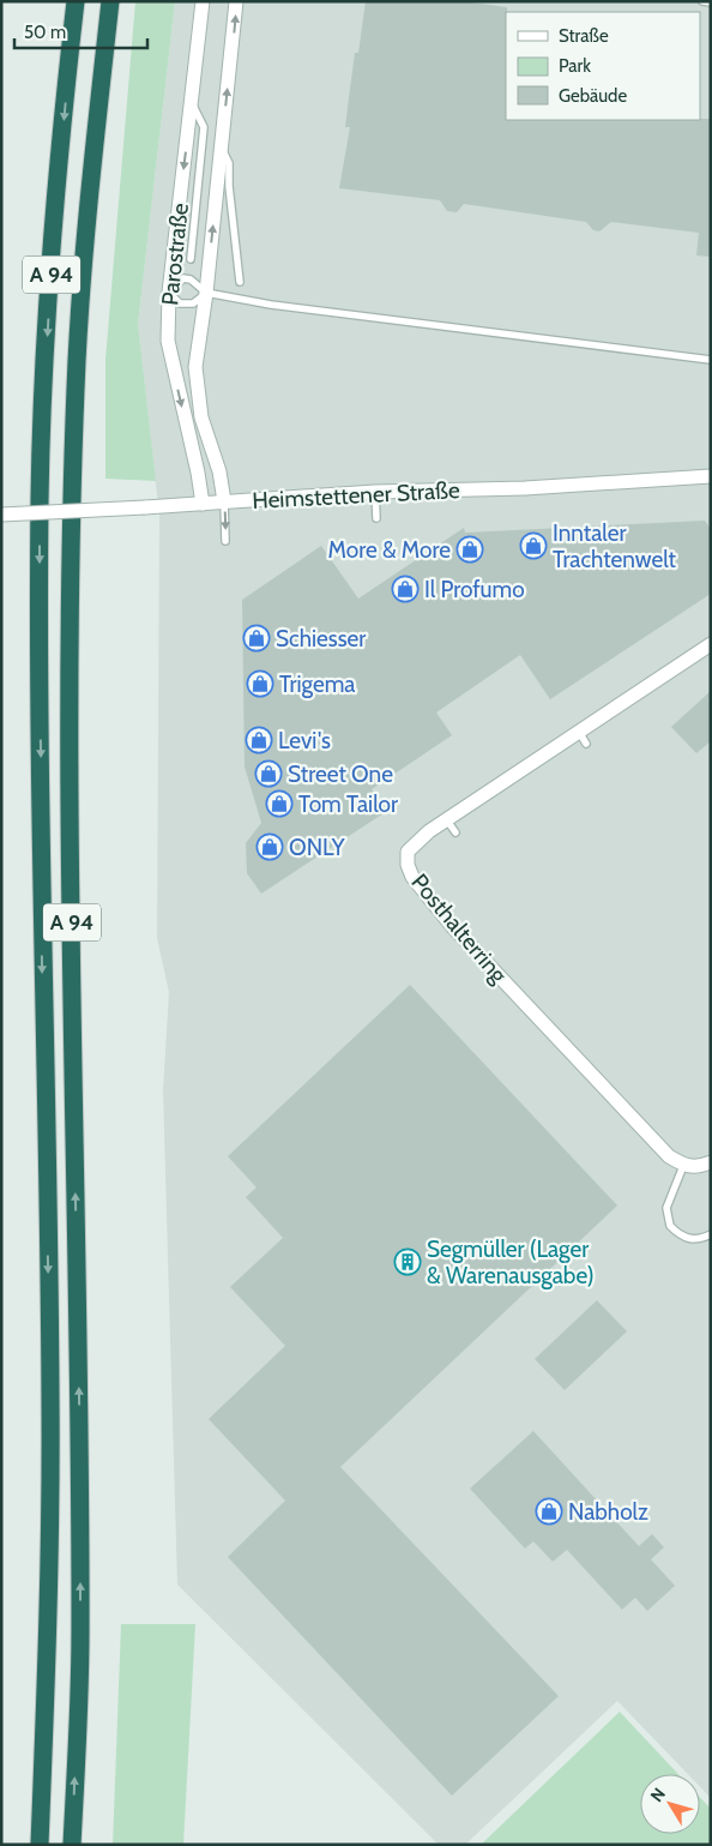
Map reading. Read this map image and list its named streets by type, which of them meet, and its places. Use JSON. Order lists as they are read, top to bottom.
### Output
{
  "streets": {
    "highway": ["A 94"],
    "street": ["Parostraße", "Heimstettener Straße", "Posthalterring"]
  },
  "crossings": [
    ["Parostraße", "Heimstettener Straße"]
  ],
  "places": {
    "shop": [
      "Inntaler Trachtenwelt",
      "More & More",
      "Il Profumo",
      "Schiesser",
      "Trigema",
      "Levi's",
      "Street One",
      "Tom Tailor",
      "ONLY",
      "Nabholz"
    ],
    "building": ["Segmüller (Lager & Warenausgabe)"]
  },
  "legend": ["Straße", "Park", "Gebäude"],
  "scale_bar": "50 m",
  "north": "top left"
}
